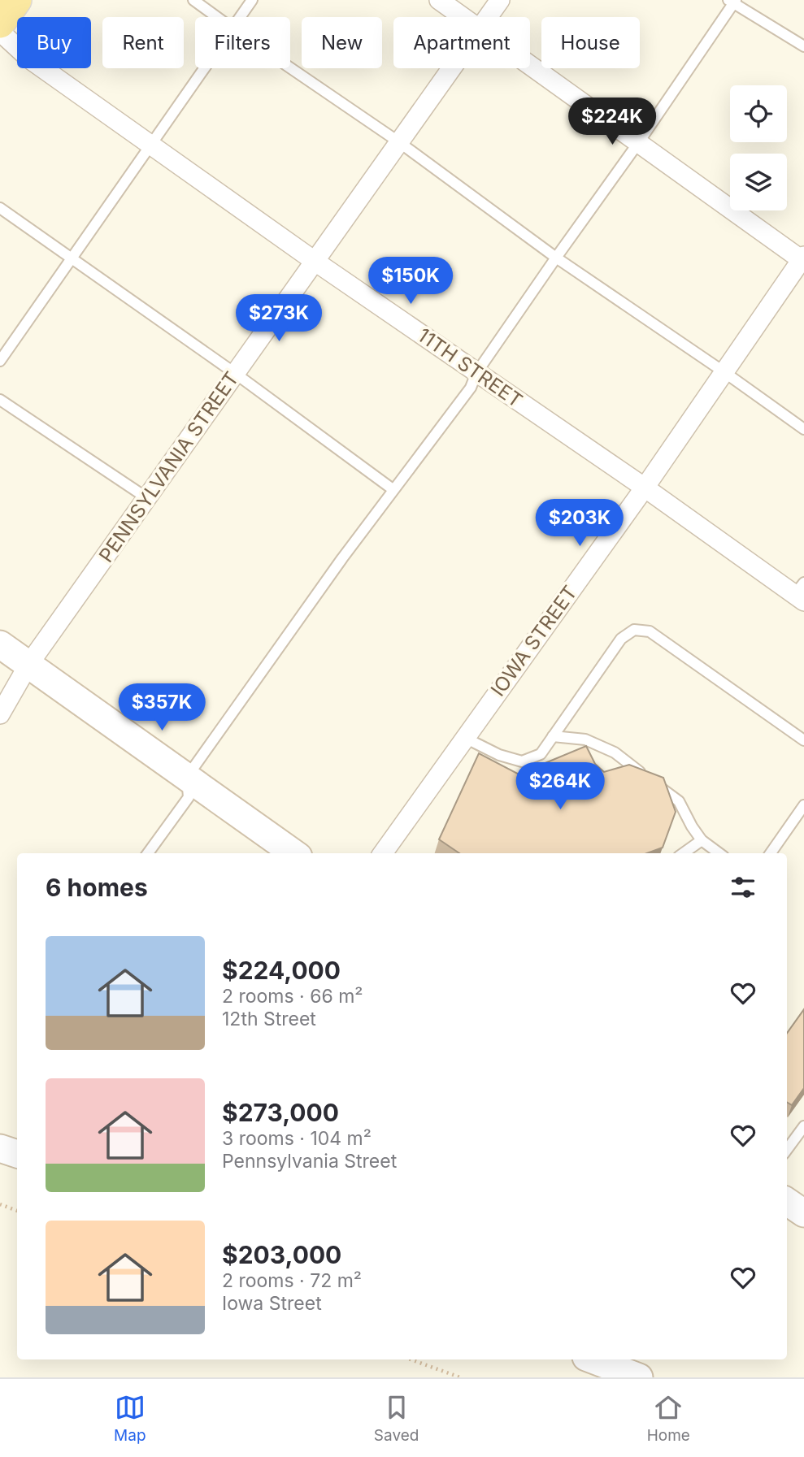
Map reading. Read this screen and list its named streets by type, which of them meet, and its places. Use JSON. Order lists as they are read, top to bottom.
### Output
{
  "streets": {
    "street": ["11TH STREET", "PENNSYLVANIA STREET", "IOWA STREET"]
  },
  "crossings": [
    ["11TH STREET", "PENNSYLVANIA STREET"],
    ["11TH STREET", "IOWA STREET"]
  ],
  "page": {
    "chip": [
      "Buy",
      "Rent",
      "Filters",
      "New",
      "Apartment",
      "House"
    ],
    "price": [
      "$224K",
      "$150K",
      "$273K",
      "$203K",
      "$357K",
      "$264K"
    ],
    "heading": "6 homes",
    "list": [
      {
        "name": "$224,000",
        "note": "2 rooms · 66 m² · 12th Street"
      },
      {
        "name": "$273,000",
        "note": "3 rooms · 104 m² · Pennsylvania Street"
      },
      {
        "name": "$203,000",
        "note": "2 rooms · 72 m² · Iowa Street"
      }
    ],
    "tabs": ["Map", "Saved", "Home"]
  }
}
